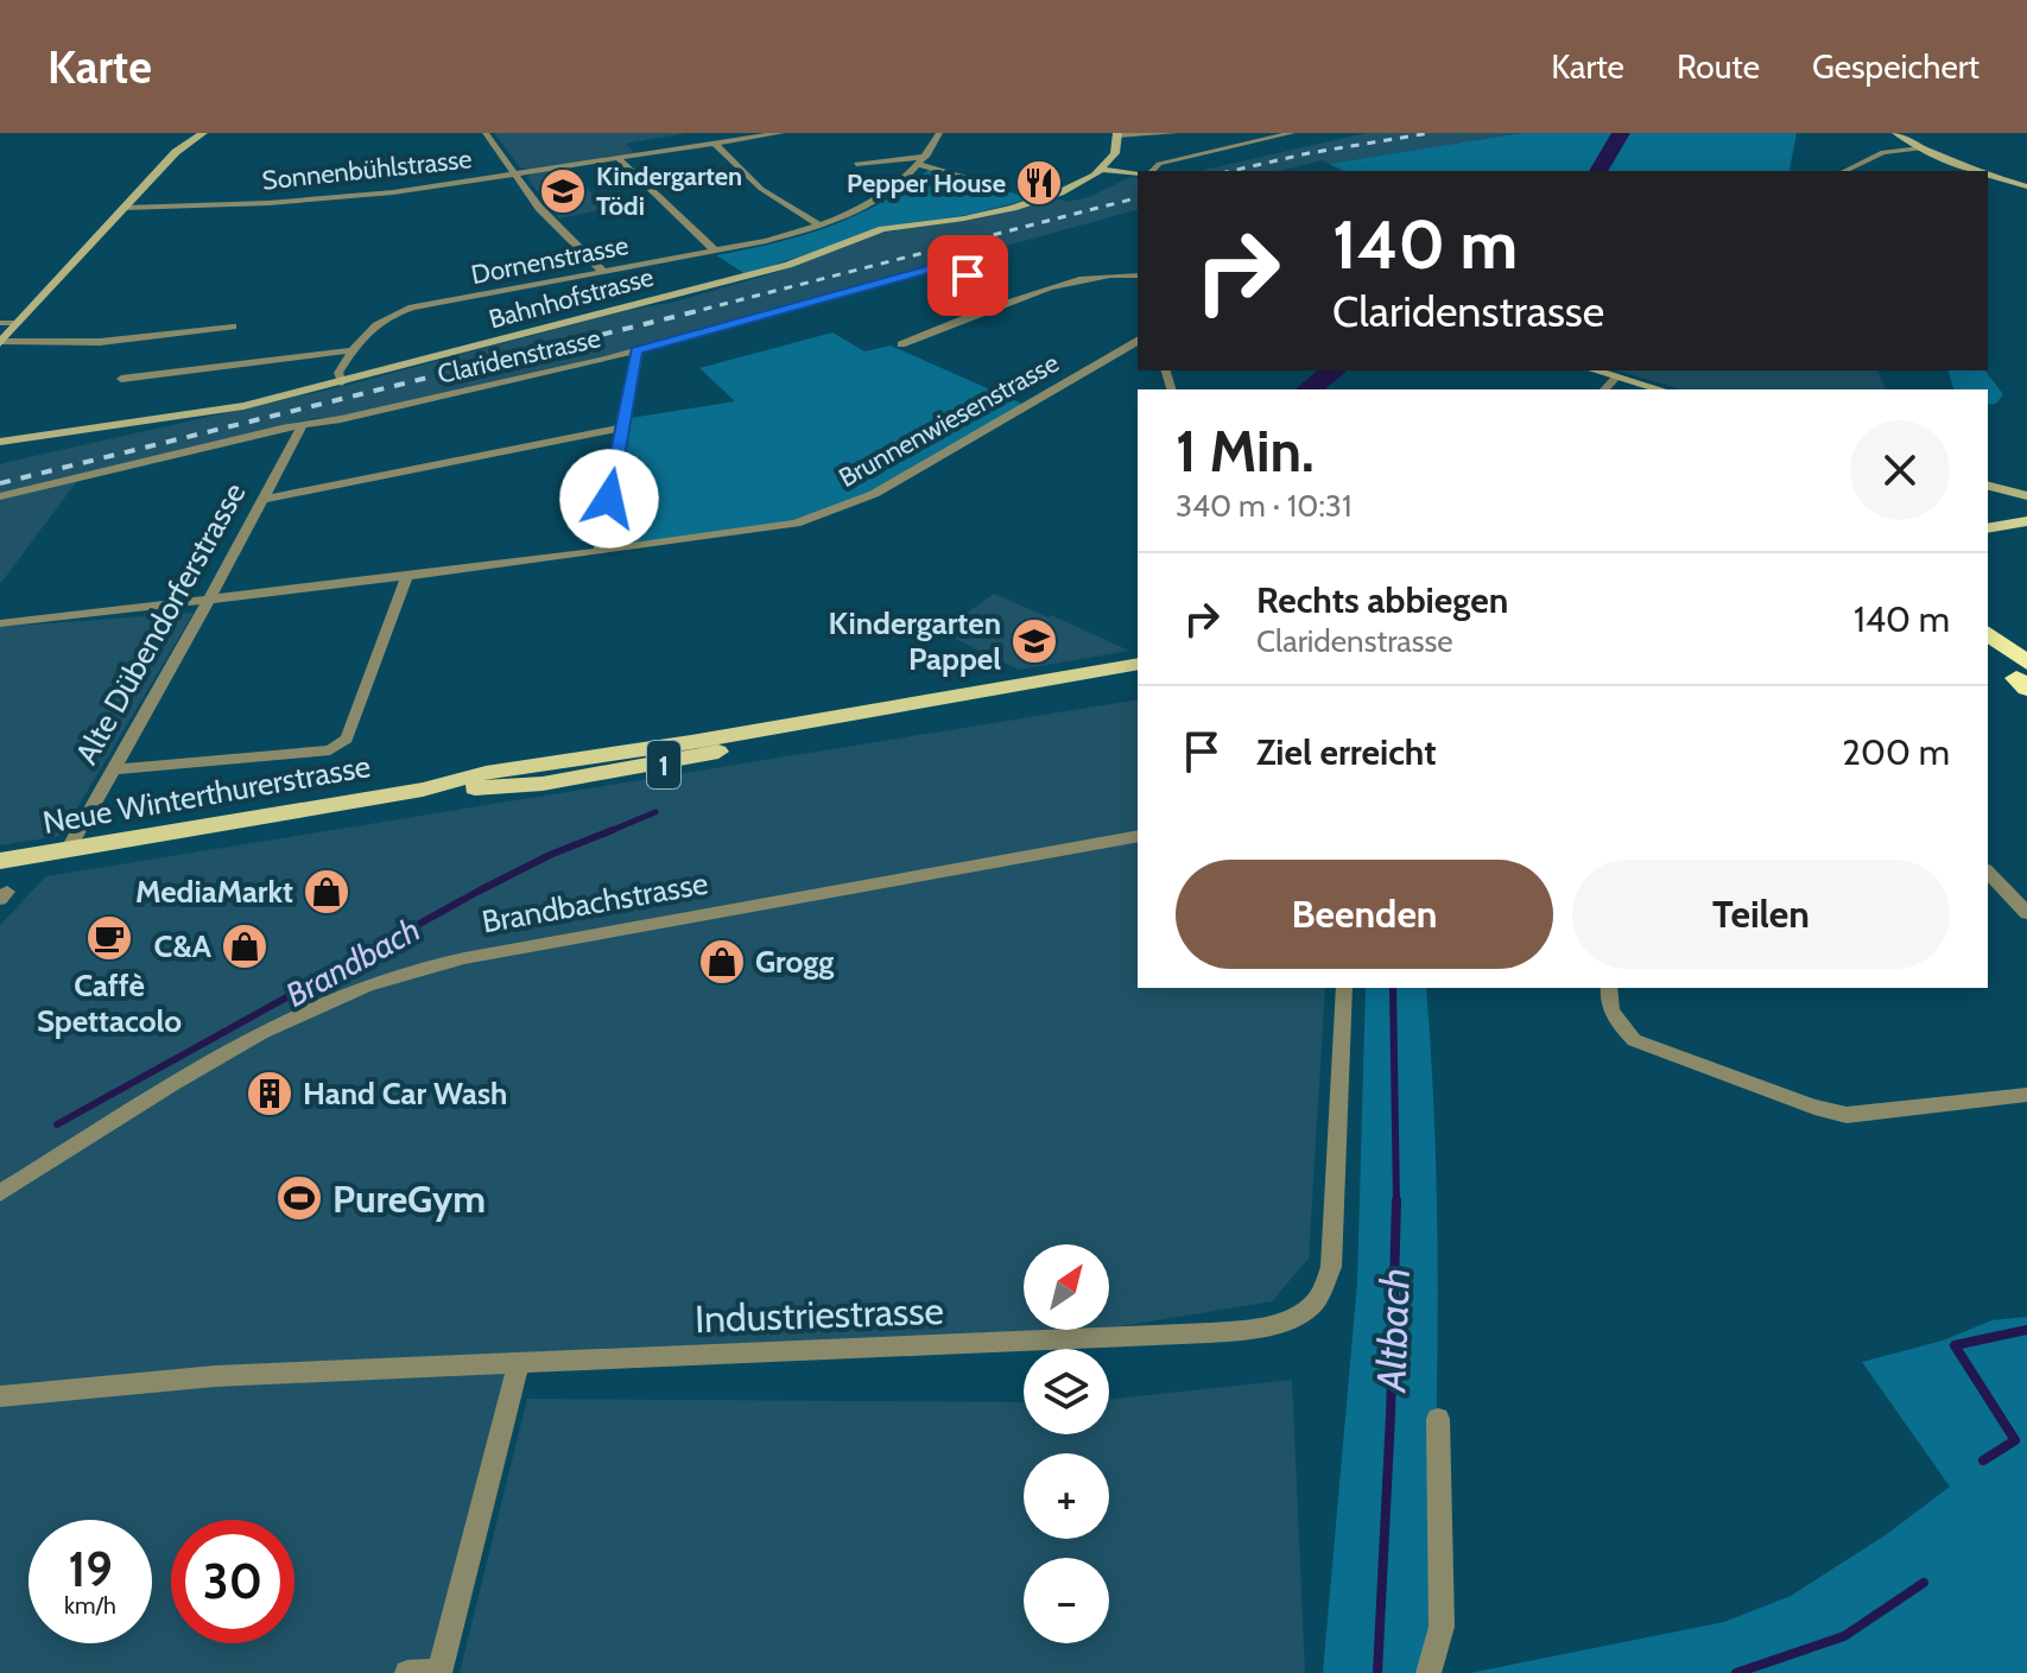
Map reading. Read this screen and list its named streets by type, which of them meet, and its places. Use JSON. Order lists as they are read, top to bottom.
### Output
{
  "streets": {
    "main road": ["1", "Neue Winterthurerstrasse"],
    "street": [
      "Sonnenbühlstrasse",
      "Dornenstrasse",
      "Bahnhofstrasse",
      "Claridenstrasse",
      "Brunnenwiesenstrasse",
      "Alte Dübendorferstrasse",
      "Brandbachstrasse",
      "Industriestrasse"
    ]
  },
  "crossings": [
    ["Dornenstrasse", "Bahnhofstrasse"],
    ["Claridenstrasse", "Alte Dübendorferstrasse"],
    ["Brunnenwiesenstrasse", "Alte Dübendorferstrasse"],
    ["Alte Dübendorferstrasse", "Neue Winterthurerstrasse"]
  ],
  "water": ["Brandbach", "Altbach"],
  "places": {
    "restaurant": ["Pepper House"],
    "school or university": ["Kindergarten Tödi", "Kindergarten Pappel"],
    "shop": ["MediaMarkt", "C&A", "Grogg"],
    "cafe": ["Caffè Spettacolo"],
    "building": ["Hand Car Wash"],
    "sports": ["PureGym"]
  },
  "north": "top right",
  "page": {
    "header": "Karte",
    "nav": ["Karte", "Route", "Gespeichert"],
    "turn": ["140 m", "Claridenstrasse"],
    "heading": ["1 Min.", "340 m · 10:31"],
    "list": [
      {
        "name": "Rechts abbiegen",
        "note": "Claridenstrasse",
        "value": "140 m"
      },
      {
        "name": "Ziel erreicht",
        "value": "200 m"
      }
    ],
    "buttons": ["Beenden", "Teilen"],
    "map_buttons": ["+", "−"],
    "speed": "19 km/h",
    "limit": "30"
  }
}
